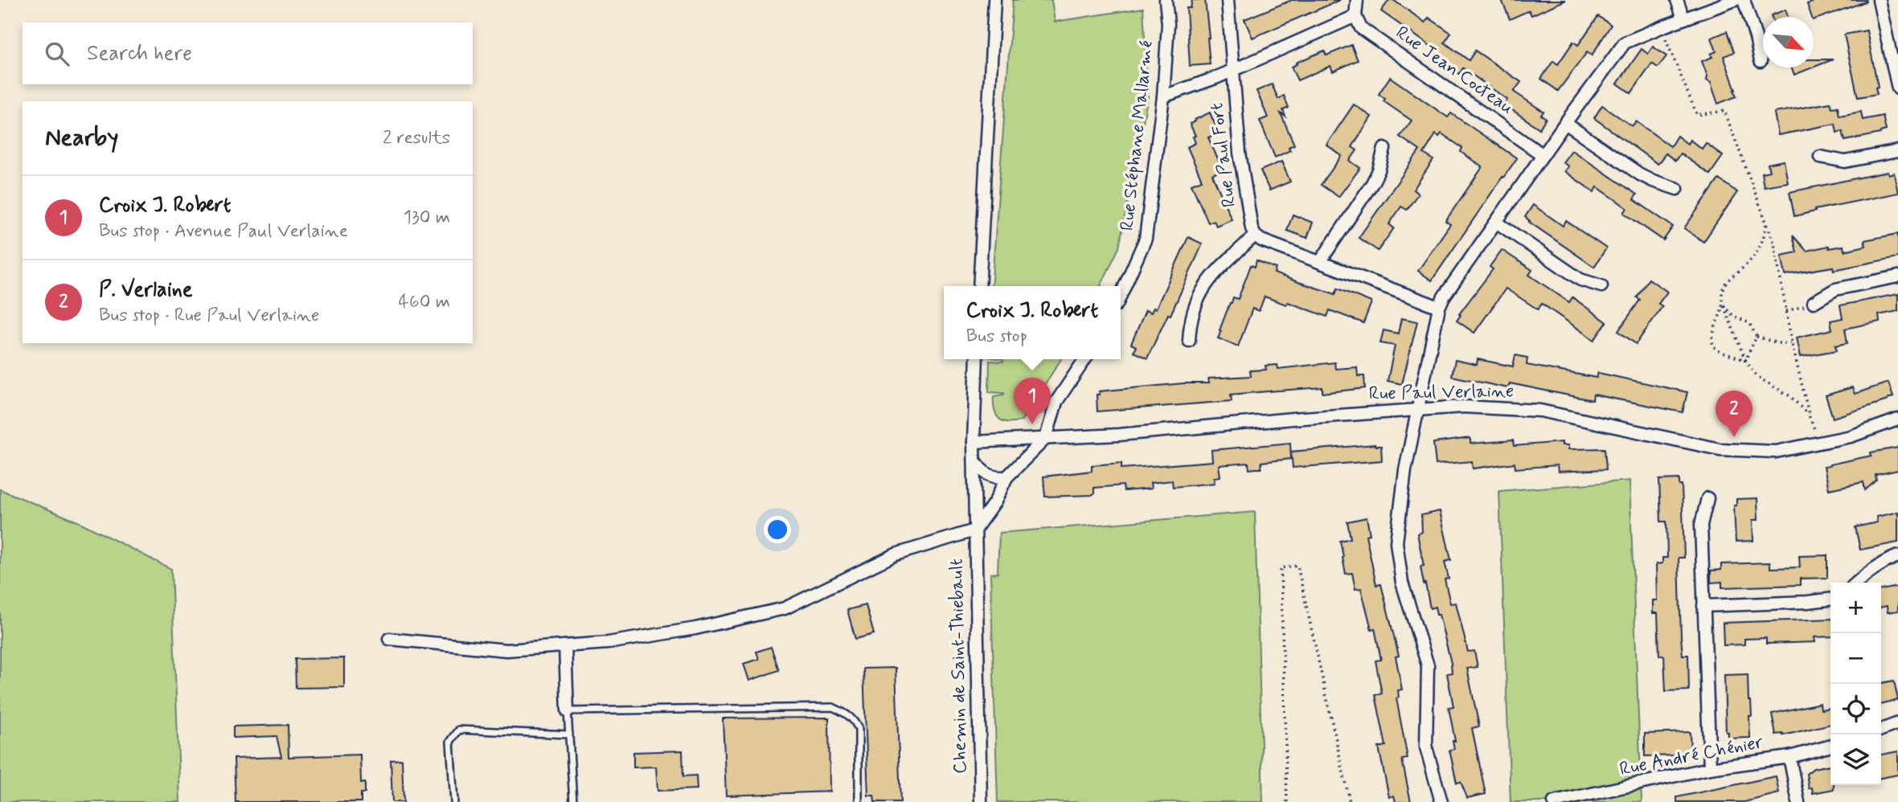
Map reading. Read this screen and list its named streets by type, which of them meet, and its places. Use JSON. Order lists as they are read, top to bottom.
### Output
{
  "streets": {
    "street": [
      "Rue Jean Cocteau",
      "Rue Stéphane Mallarmé",
      "Rue Paul Fort",
      "Rue Paul Verlaine",
      "Chemin de Saint-Thiebault",
      "Rue André Chénier"
    ]
  },
  "crossings": [
    ["Rue Paul Verlaine", "Chemin de Saint-Thiebault"]
  ],
  "north": "bottom right",
  "page": {
    "search": "Search here",
    "heading": ["Nearby", "2 results"],
    "list": [
      {
        "mark": "1",
        "name": "Croix J. Robert",
        "note": "Bus stop · Avenue Paul Verlaine",
        "value": "130 m"
      },
      {
        "mark": "2",
        "name": "P. Verlaine",
        "note": "Bus stop · Rue Paul Verlaine",
        "value": "460 m"
      }
    ],
    "popup": ["Croix J. Robert", "Bus stop"],
    "pins": ["1", "2"],
    "map_buttons": ["+", "−"]
  }
}
